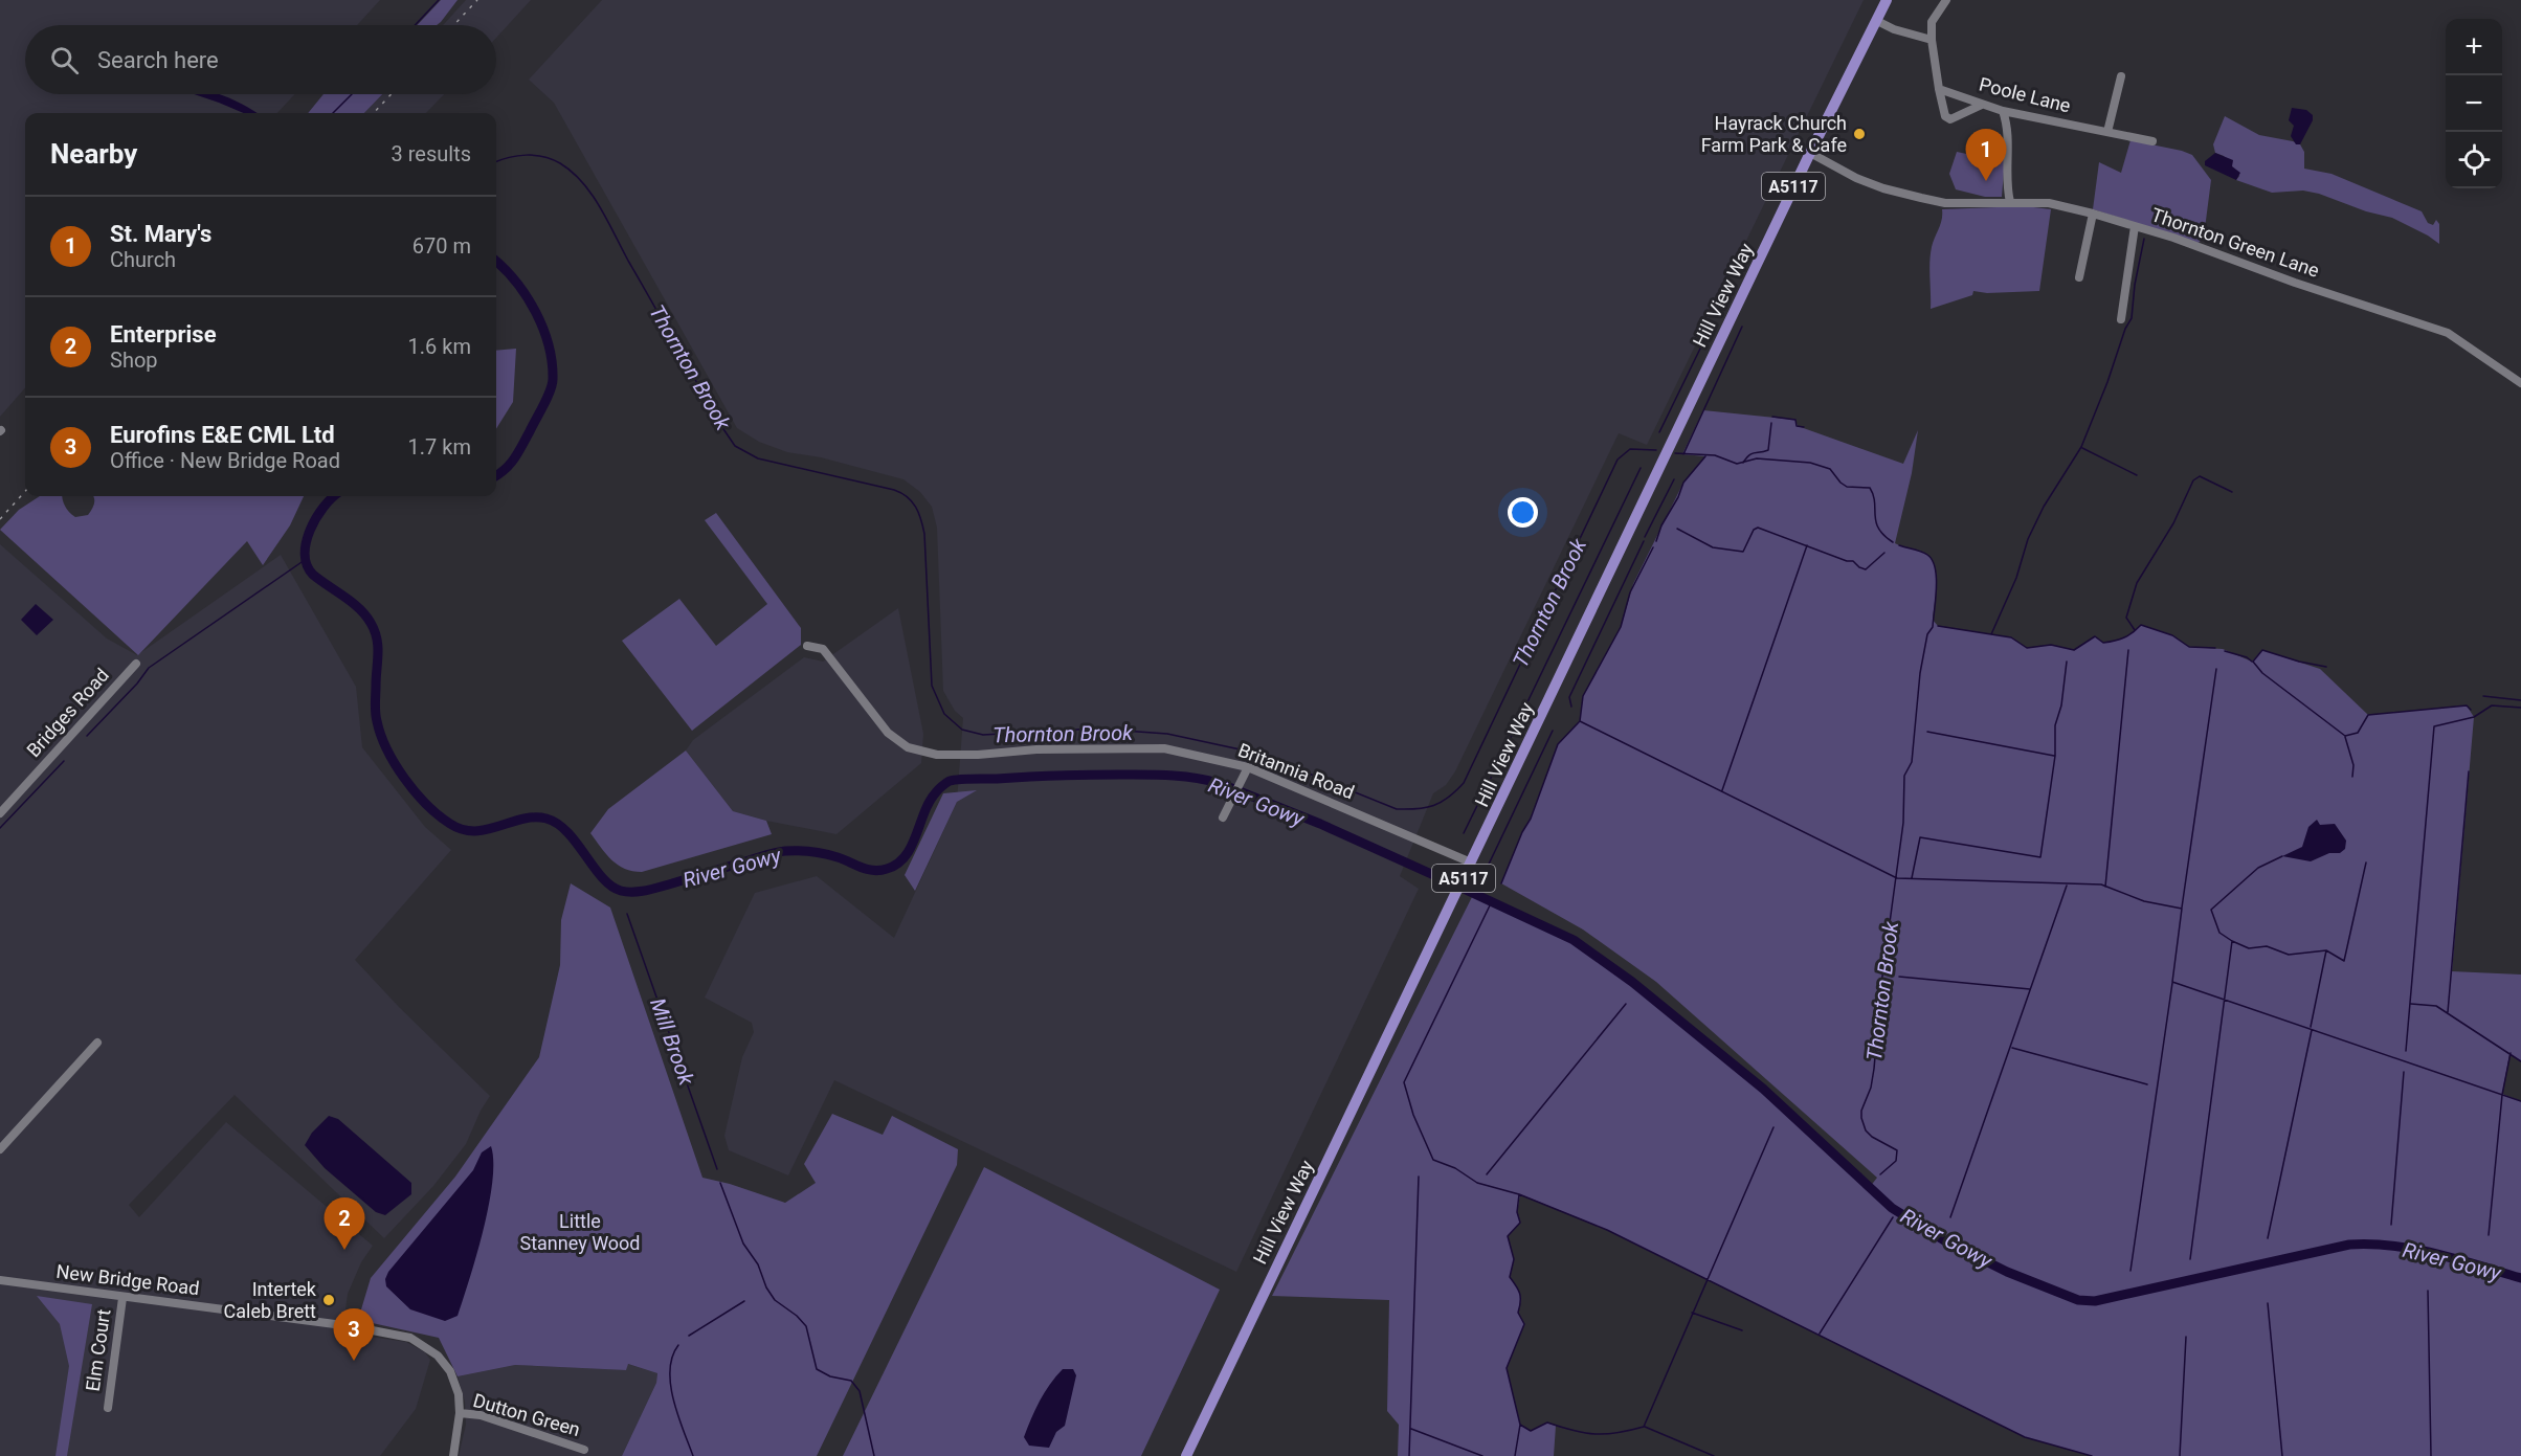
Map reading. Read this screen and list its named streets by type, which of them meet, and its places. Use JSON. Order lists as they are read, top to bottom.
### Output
{
  "streets": {
    "main road": ["A5117", "Hill View Way"],
    "street": [
      "Poole Lane",
      "Thornton Green Lane",
      "Bridges Road",
      "Britannia Road",
      "New Bridge Road",
      "Elm Court",
      "Dutton Green"
    ]
  },
  "crossings": [
    ["Thornton Green Lane", "Hill View Way"],
    ["Hill View Way", "Britannia Road"],
    ["New Bridge Road", "Elm Court"],
    ["New Bridge Road", "Dutton Green"]
  ],
  "water": ["Thornton Brook", "River Gowy", "Mill Brook"],
  "parks": ["Little Stanney Wood"],
  "places": ["Hayrack Church Farm Park & Cafe", "Intertek Caleb Brett"],
  "page": {
    "map_buttons": ["+", "−"],
    "search": "Search here",
    "heading": ["Nearby", "3 results"],
    "pins": ["1", "2", "3"],
    "list": [
      {
        "mark": "1",
        "name": "St. Mary's",
        "note": "Church",
        "value": "670 m"
      },
      {
        "mark": "2",
        "name": "Enterprise",
        "note": "Shop",
        "value": "1.6 km"
      },
      {
        "mark": "3",
        "name": "Eurofins E&E CML Ltd",
        "note": "Office · New Bridge Road",
        "value": "1.7 km"
      }
    ]
  }
}
